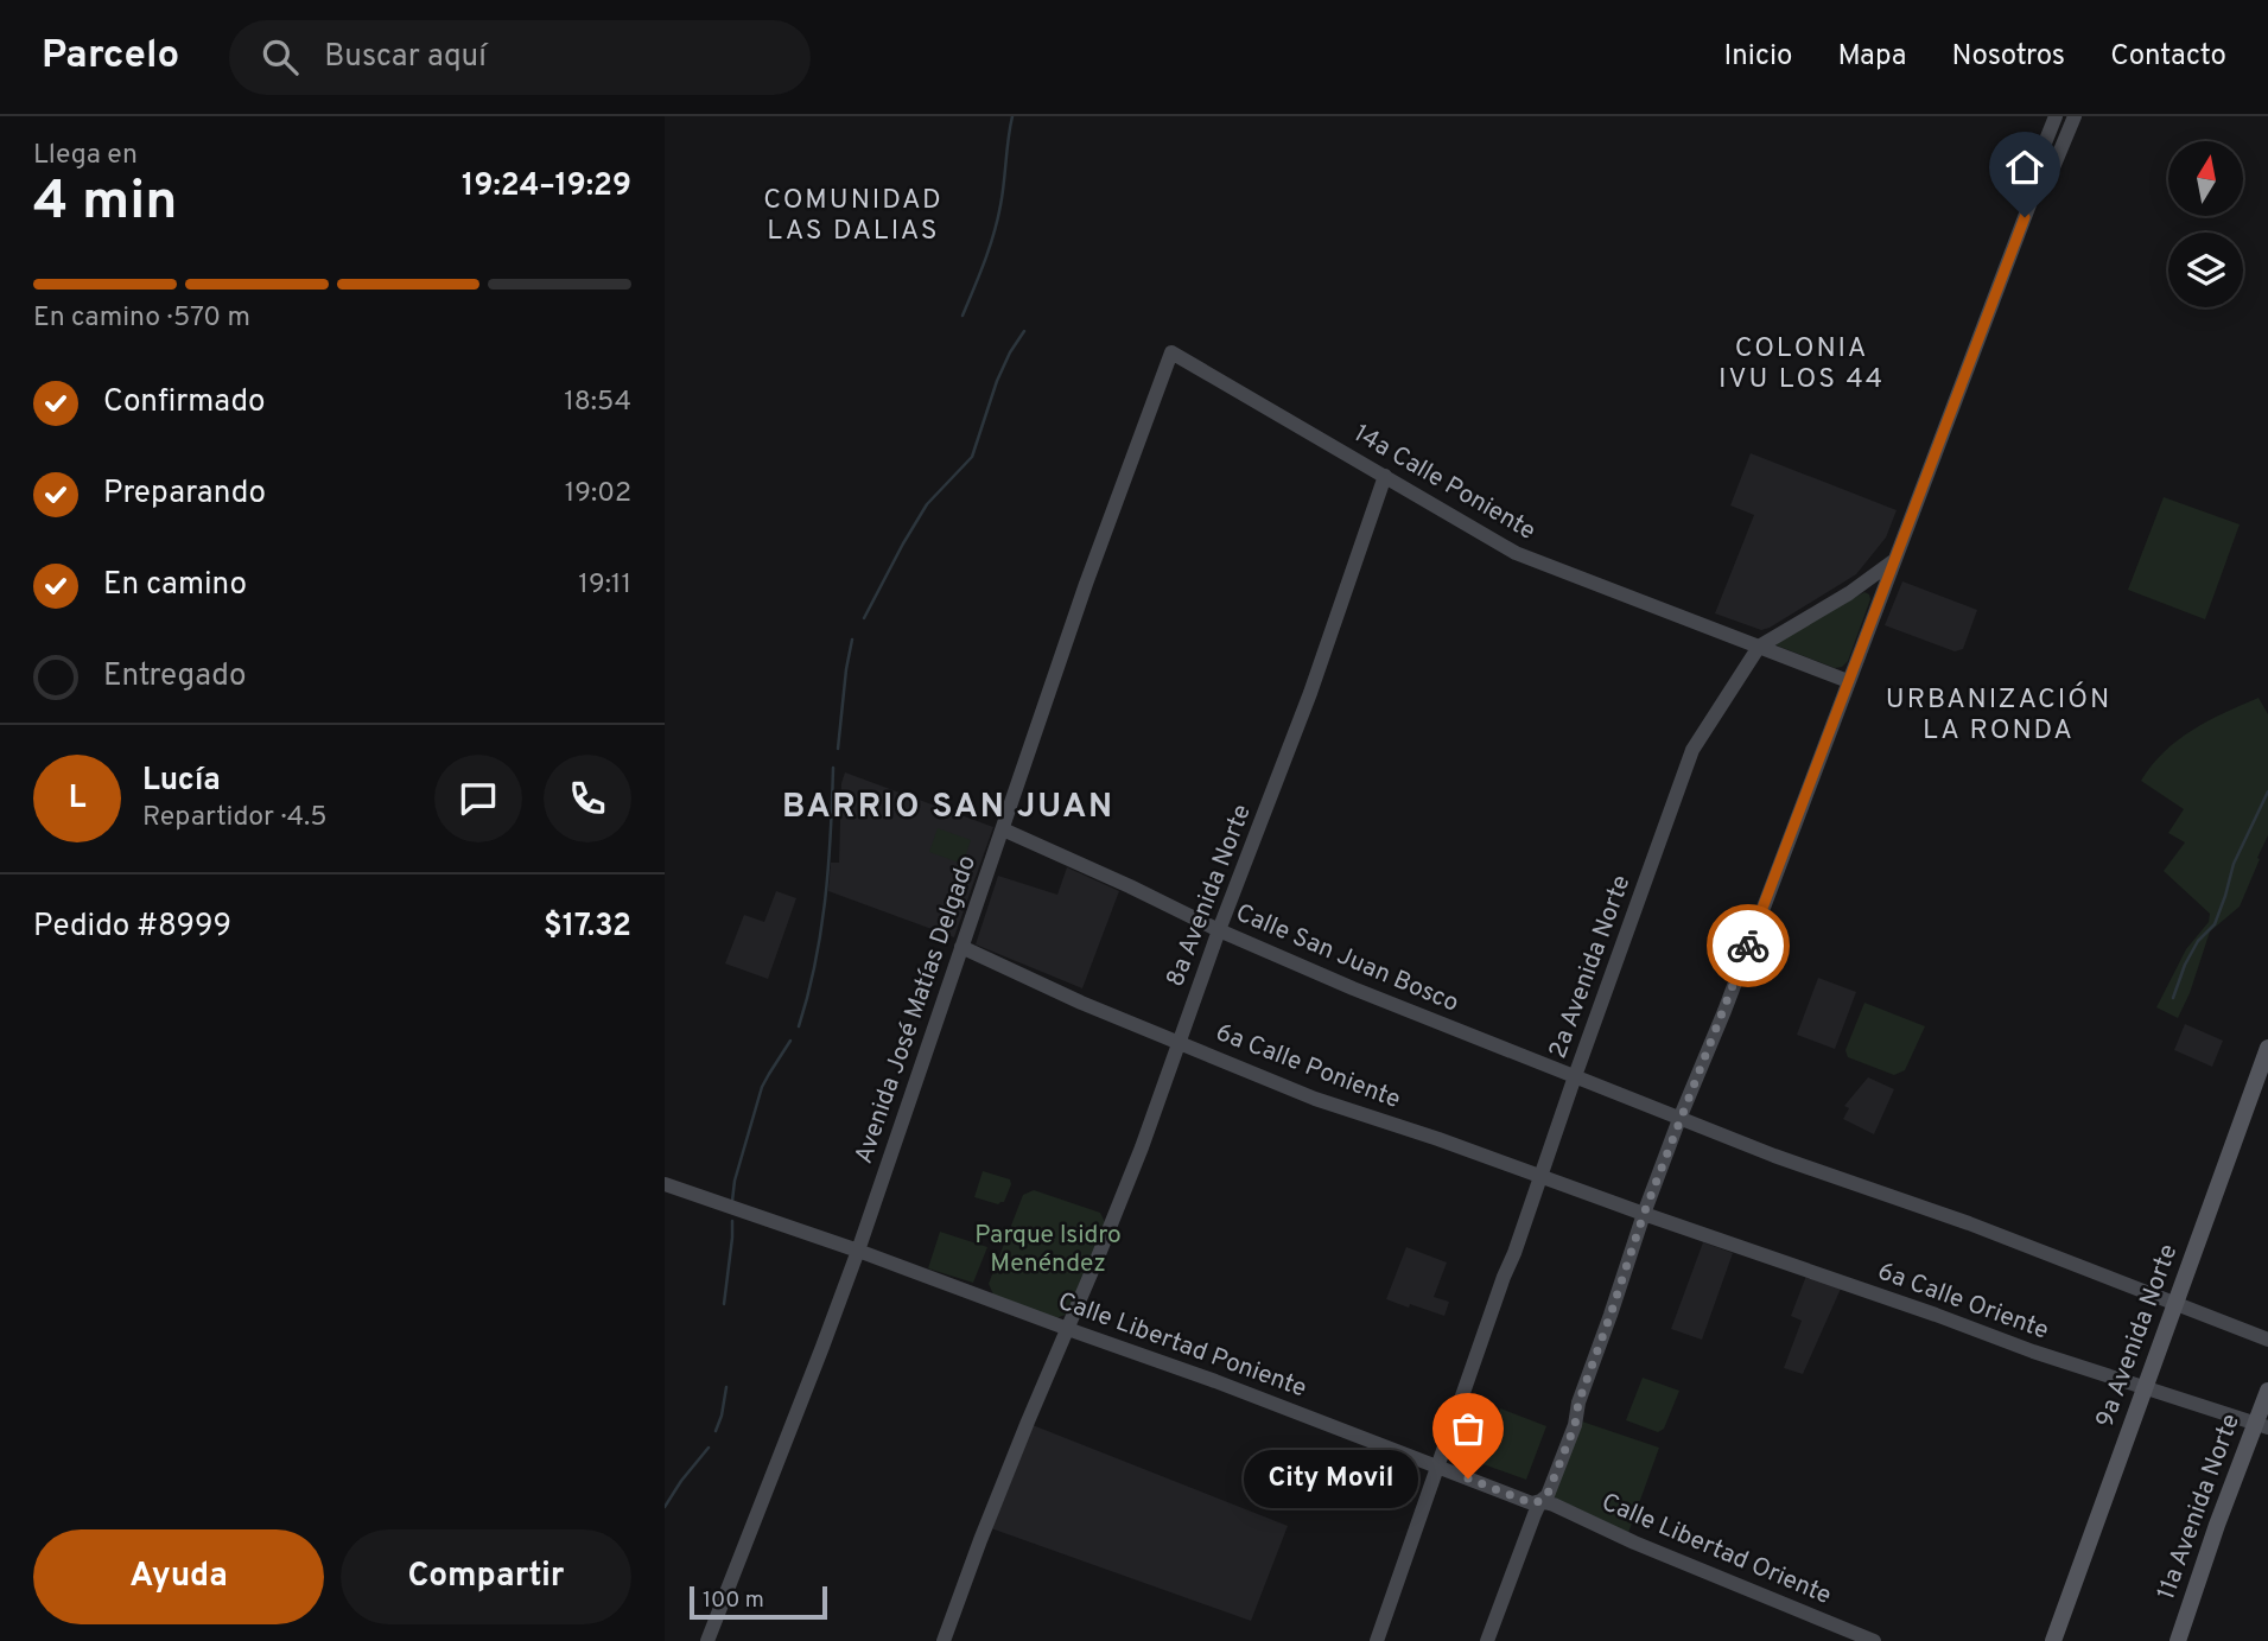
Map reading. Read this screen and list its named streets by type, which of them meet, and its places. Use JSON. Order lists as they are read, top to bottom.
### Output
{
  "streets": {
    "main road": ["9a Avenida Norte", "11a Avenida Norte"],
    "street": [
      "14a Calle Poniente",
      "8a Avenida Norte",
      "Calle San Juan Bosco",
      "2a Avenida Norte",
      "Avenida José Matías Delgado",
      "6a Calle Poniente",
      "6a Calle Oriente",
      "Calle Libertad Poniente",
      "Calle Libertad Oriente"
    ]
  },
  "crossings": [
    ["14a Calle Poniente", "8a Avenida Norte"],
    ["14a Calle Poniente", "2a Avenida Norte"],
    ["14a Calle Poniente", "Avenida José Matías Delgado"],
    ["8a Avenida Norte", "Calle San Juan Bosco"],
    ["8a Avenida Norte", "6a Calle Poniente"],
    ["8a Avenida Norte", "Calle Libertad Poniente"],
    ["Calle San Juan Bosco", "2a Avenida Norte"],
    ["Calle San Juan Bosco", "Avenida José Matías Delgado"],
    ["Calle San Juan Bosco", "9a Avenida Norte"],
    ["2a Avenida Norte", "6a Calle Poniente"],
    ["2a Avenida Norte", "Calle Libertad Poniente"],
    ["Avenida José Matías Delgado", "6a Calle Poniente"],
    ["Avenida José Matías Delgado", "Calle Libertad Poniente"],
    ["6a Calle Poniente", "6a Calle Oriente"],
    ["6a Calle Oriente", "9a Avenida Norte"],
    ["6a Calle Oriente", "11a Avenida Norte"],
    ["Calle Libertad Poniente", "Calle Libertad Oriente"]
  ],
  "districts": [
    "COMUNIDAD LAS DALIAS",
    "COLONIA IVU LOS 44",
    "URBANIZACIÓN LA RONDA",
    "BARRIO SAN JUAN"
  ],
  "parks": ["Parque Isidro Menéndez"],
  "places": ["City Movil"],
  "scale_bar": "100 m",
  "north": "top",
  "page": {
    "header": "Parcelo",
    "search": "Buscar aquí",
    "nav": [
      "Inicio",
      "Mapa",
      "Nosotros",
      "Contacto"
    ],
    "heading": ["4 min", "Llega en", "19:24–19:29"],
    "panel": [
      "Lucía",
      "Repartidor · 4.5",
      "Pedido #8999",
      "$17.32"
    ],
    "bar": "En camino · 570 m",
    "list": [
      ["Confirmado", "18:54"],
      ["Preparando", "19:02"],
      ["En camino", "19:11"],
      "Entregado"
    ],
    "round": "L",
    "bubble": "City Movil",
    "buttons": ["Ayuda", "Compartir"],
    "scale": "100 m"
  }
}
